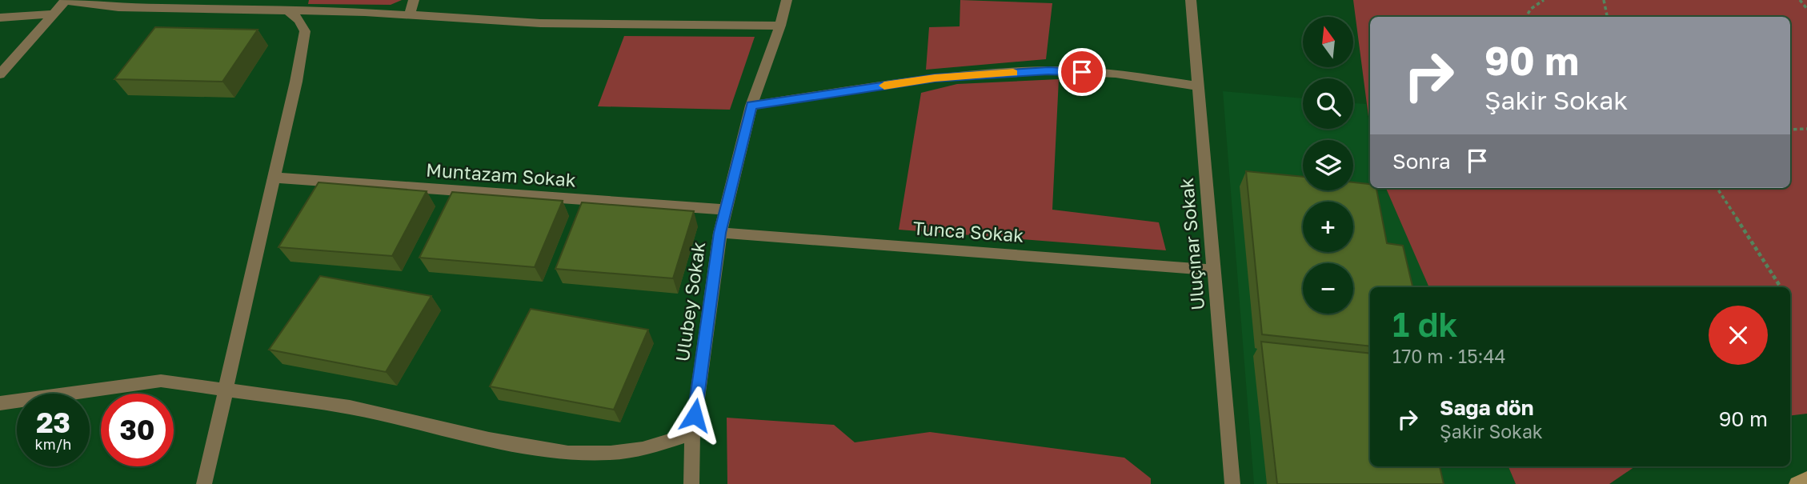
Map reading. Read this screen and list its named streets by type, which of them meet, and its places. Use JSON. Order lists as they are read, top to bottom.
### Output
{
  "streets": {
    "street": [
      "Muntazam Sokak",
      "Tunca Sokak",
      "Uluçınar Sokak",
      "Ulubey Sokak"
    ]
  },
  "crossings": [
    ["Muntazam Sokak", "Ulubey Sokak"],
    ["Tunca Sokak", "Uluçınar Sokak"],
    ["Tunca Sokak", "Ulubey Sokak"]
  ],
  "north": "top",
  "page": {
    "map_buttons": ["+", "−"],
    "turn": ["90 m", "Şakir Sokak"],
    "then": "Sonra",
    "heading": ["1 dk", "170 m · 15:44"],
    "list": [
      {
        "name": "Sağa dön",
        "note": "Şakir Sokak",
        "value": "90 m"
      }
    ],
    "speed": "23 km/h",
    "limit": "30"
  }
}
